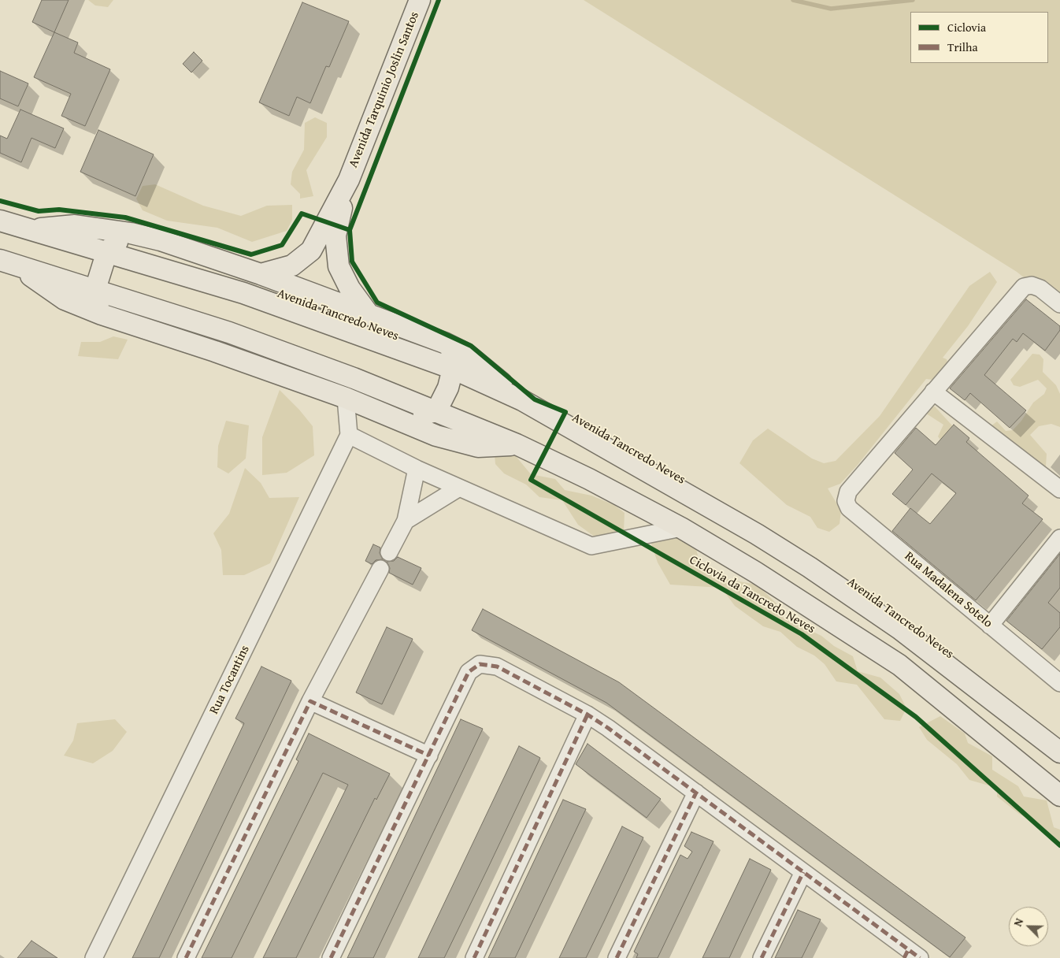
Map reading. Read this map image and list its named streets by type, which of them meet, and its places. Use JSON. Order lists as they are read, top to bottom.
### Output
{
  "streets": {
    "main road": ["Avenida Tarquinio Joslin Santos", "Avenida Tancredo Neves"],
    "street": ["Rua Madalena Sotelo", "Rua Tocantins"],
    "cycle path": ["Ciclovia da Tancredo Neves"]
  },
  "legend": ["Ciclovia", "Trilha"],
  "north": "top left"
}
